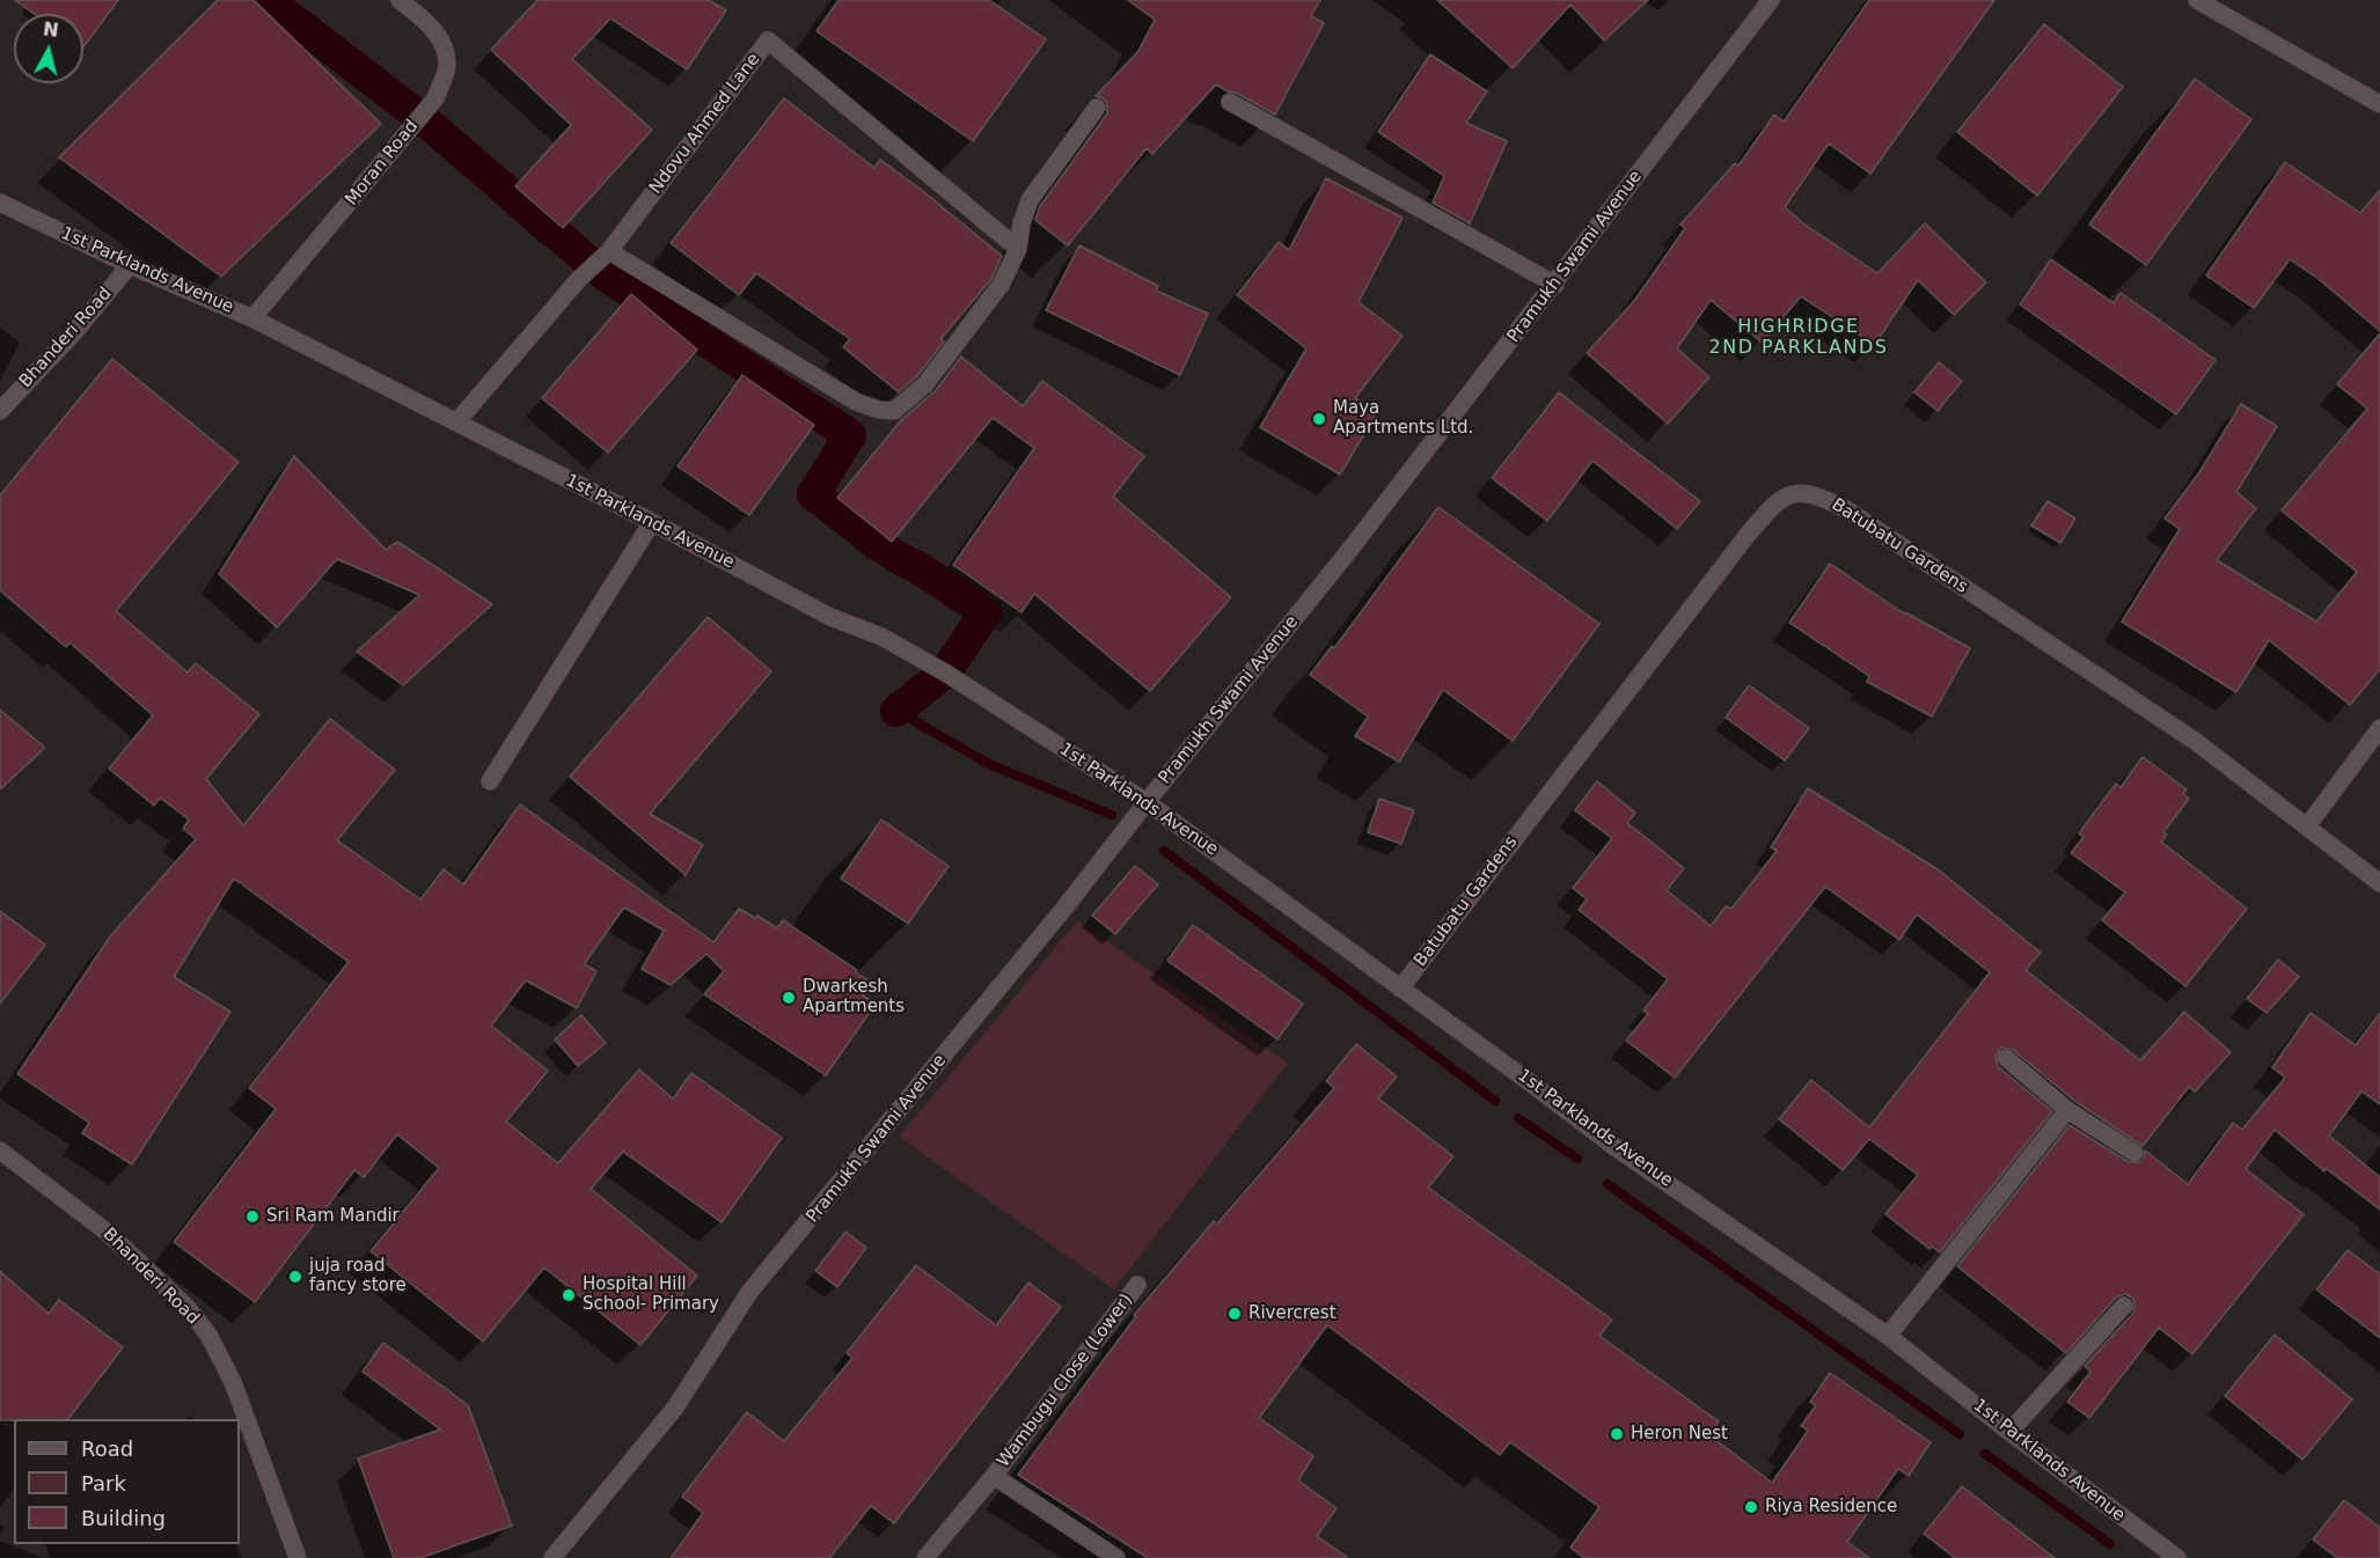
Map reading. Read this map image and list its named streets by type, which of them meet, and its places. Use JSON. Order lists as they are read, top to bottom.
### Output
{
  "streets": {
    "street": [
      "Ndovu Ahmed Lane",
      "Moran Road",
      "Pramukh Swami Avenue",
      "1st Parklands Avenue",
      "Bhanderi Road",
      "Batubatu Gardens",
      "Wambugu Close (Lower)"
    ]
  },
  "crossings": [
    ["Ndovu Ahmed Lane", "1st Parklands Avenue"],
    ["Moran Road", "1st Parklands Avenue"],
    ["Pramukh Swami Avenue", "1st Parklands Avenue"],
    ["1st Parklands Avenue", "Bhanderi Road"],
    ["1st Parklands Avenue", "Batubatu Gardens"]
  ],
  "districts": ["HIGHRIDGE 2ND PARKLANDS"],
  "places": [
    "Maya Apartments Ltd.",
    "Dwarkesh Apartments",
    "Sri Ram Mandir",
    "juja road fancy store",
    "Hospital Hill School- Primary",
    "Rivercrest",
    "Heron Nest",
    "Riya Residence"
  ],
  "legend": ["Road", "Park", "Building"],
  "north": "top"
}
